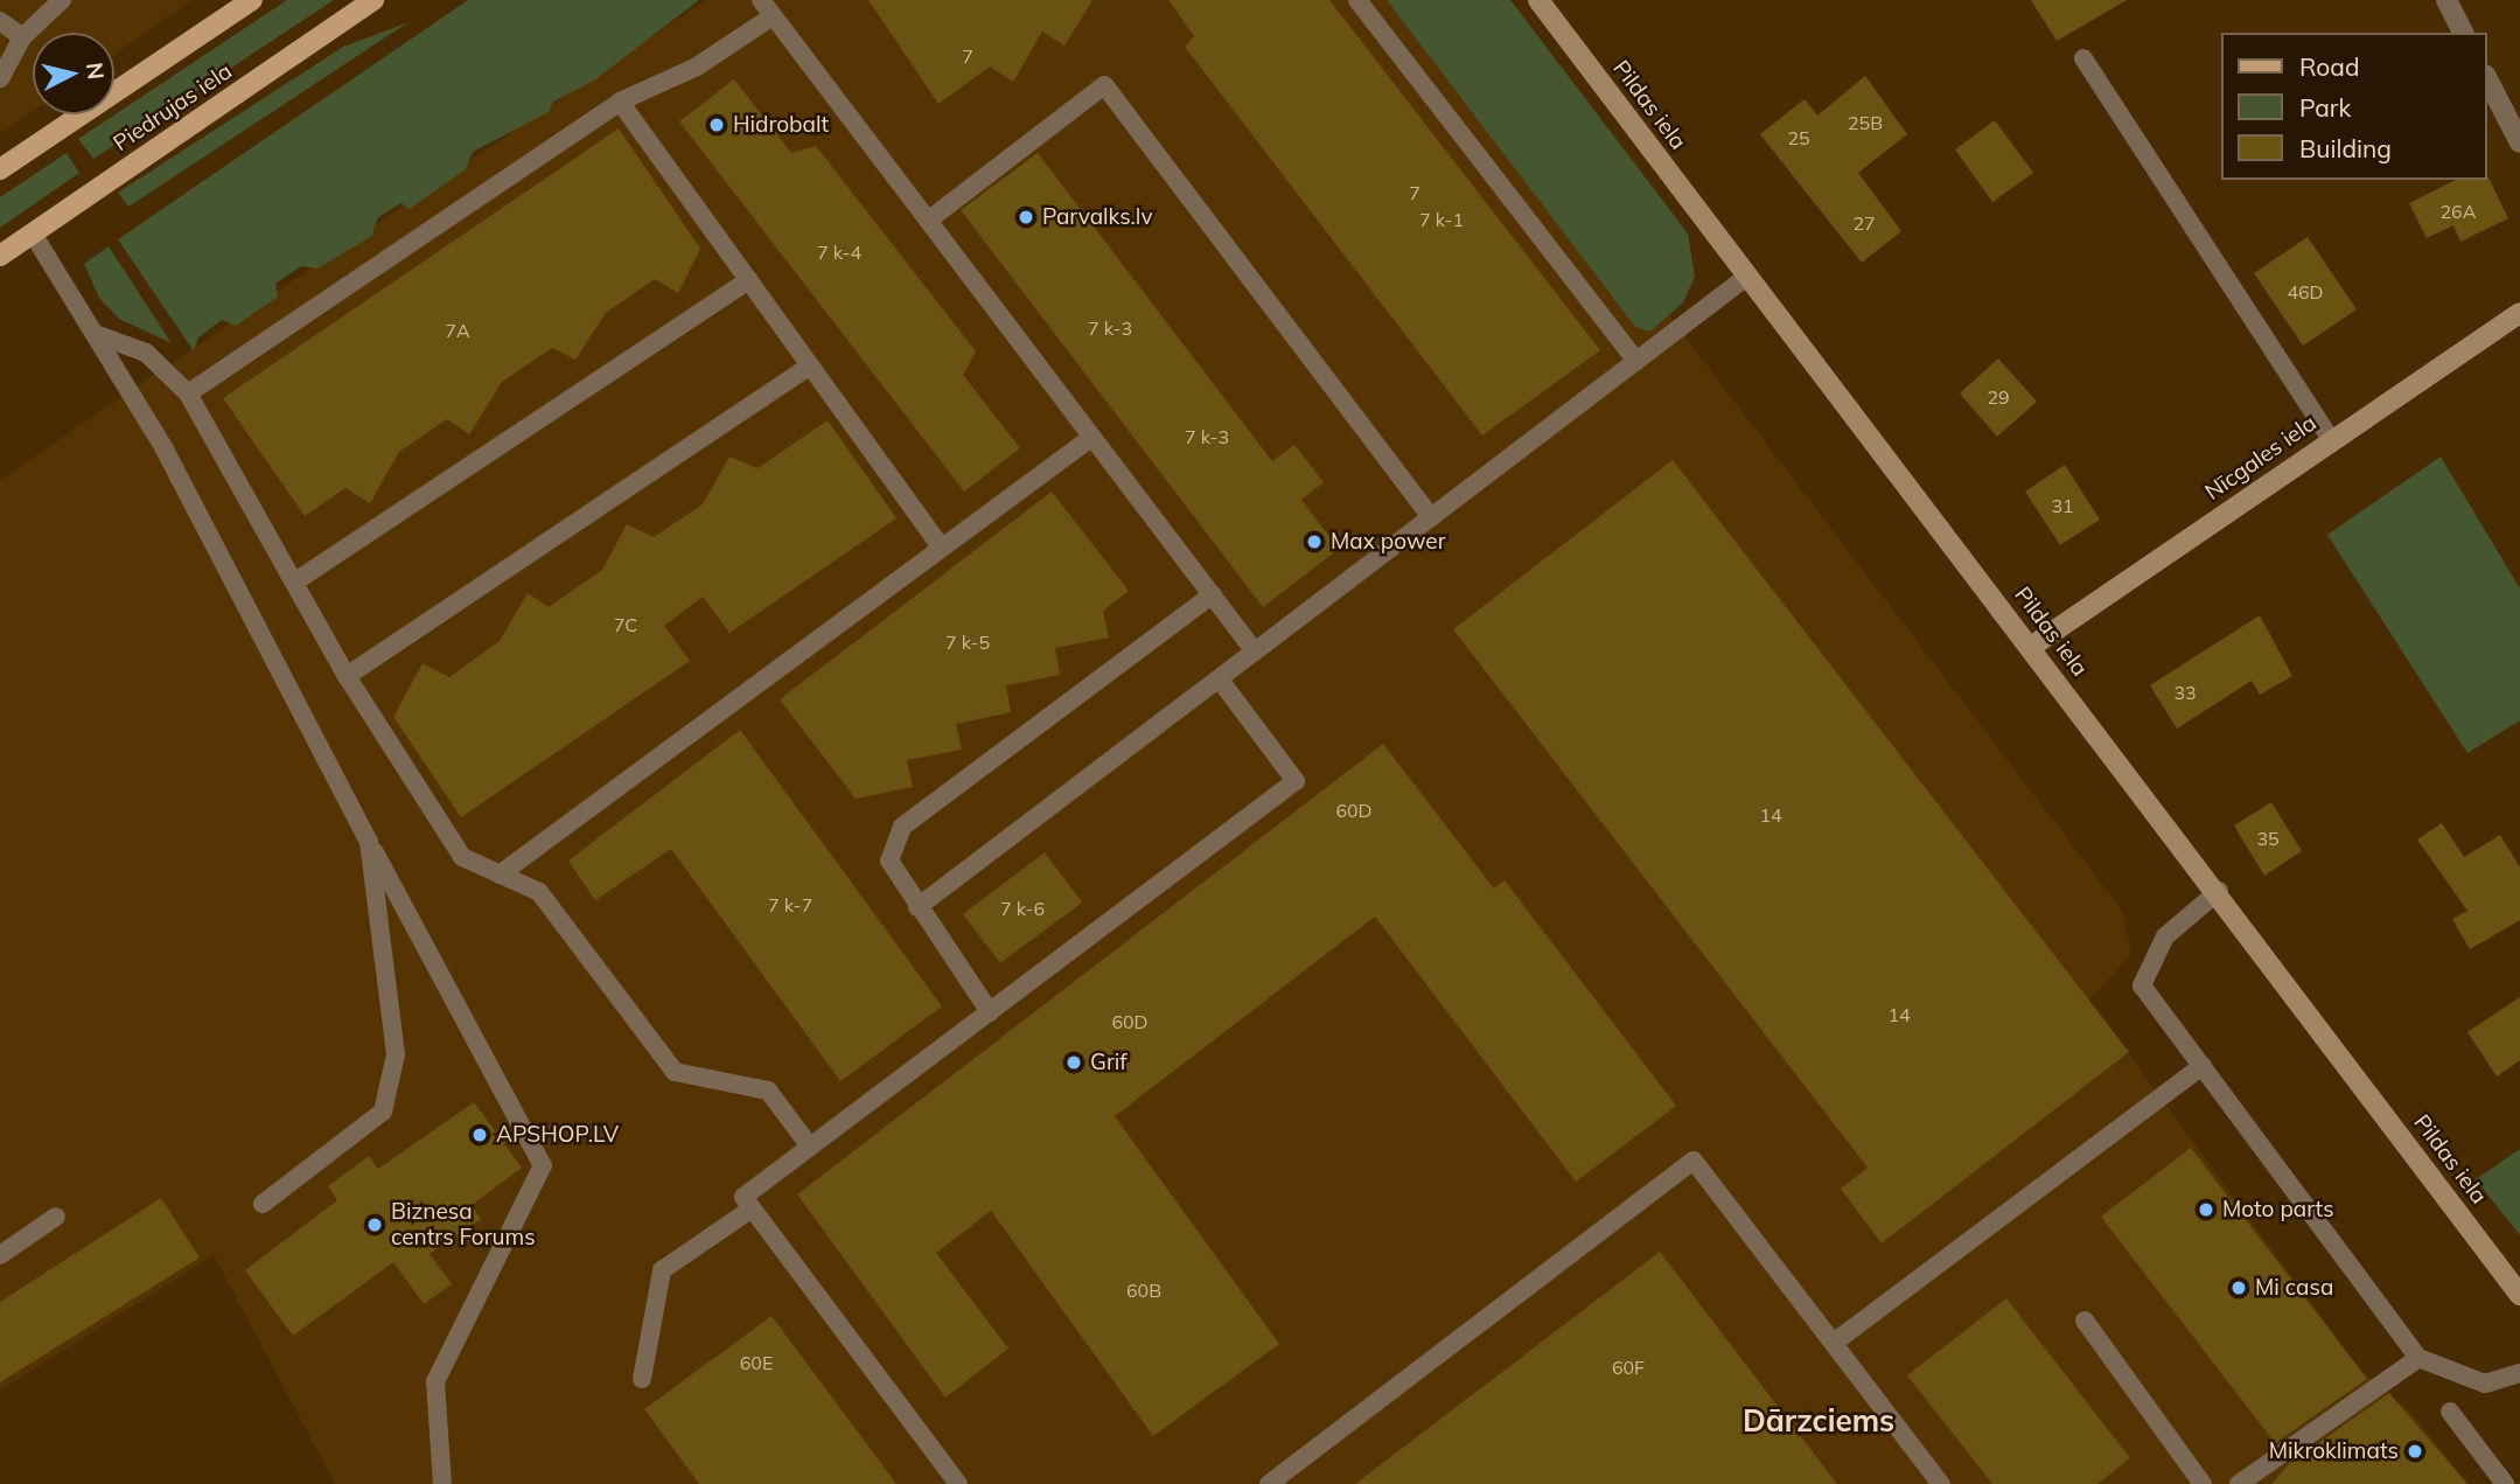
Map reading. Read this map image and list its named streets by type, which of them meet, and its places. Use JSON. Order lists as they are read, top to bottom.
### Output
{
  "streets": {
    "main road": ["Piedrujas iela"],
    "street": ["Pildas iela", "Nīcgales iela"]
  },
  "crossings": [
    ["Pildas iela", "Nīcgales iela"]
  ],
  "districts": ["Dārzciems"],
  "places": [
    "Hidrobalt",
    "Parvalks.lv",
    "Max power",
    "Grif",
    "APSHOP.LV",
    "Moto parts",
    "Biznesa centrs Forums",
    "Mi casa",
    "Mikroklimats"
  ],
  "house_numbers": [
    "7",
    "25B",
    "25",
    "7",
    "26A",
    "7 k-1",
    "27",
    "7 k-4",
    "46D",
    "7 k-3",
    "7A",
    "29",
    "7 k-3",
    "31",
    "7C",
    "7 k-5",
    "33",
    "60D",
    "14",
    "35",
    "7 k-7",
    "7 k-6",
    "14",
    "60D",
    "60B",
    "60E",
    "60F"
  ],
  "legend": ["Road", "Park", "Building"],
  "north": "right"
}
